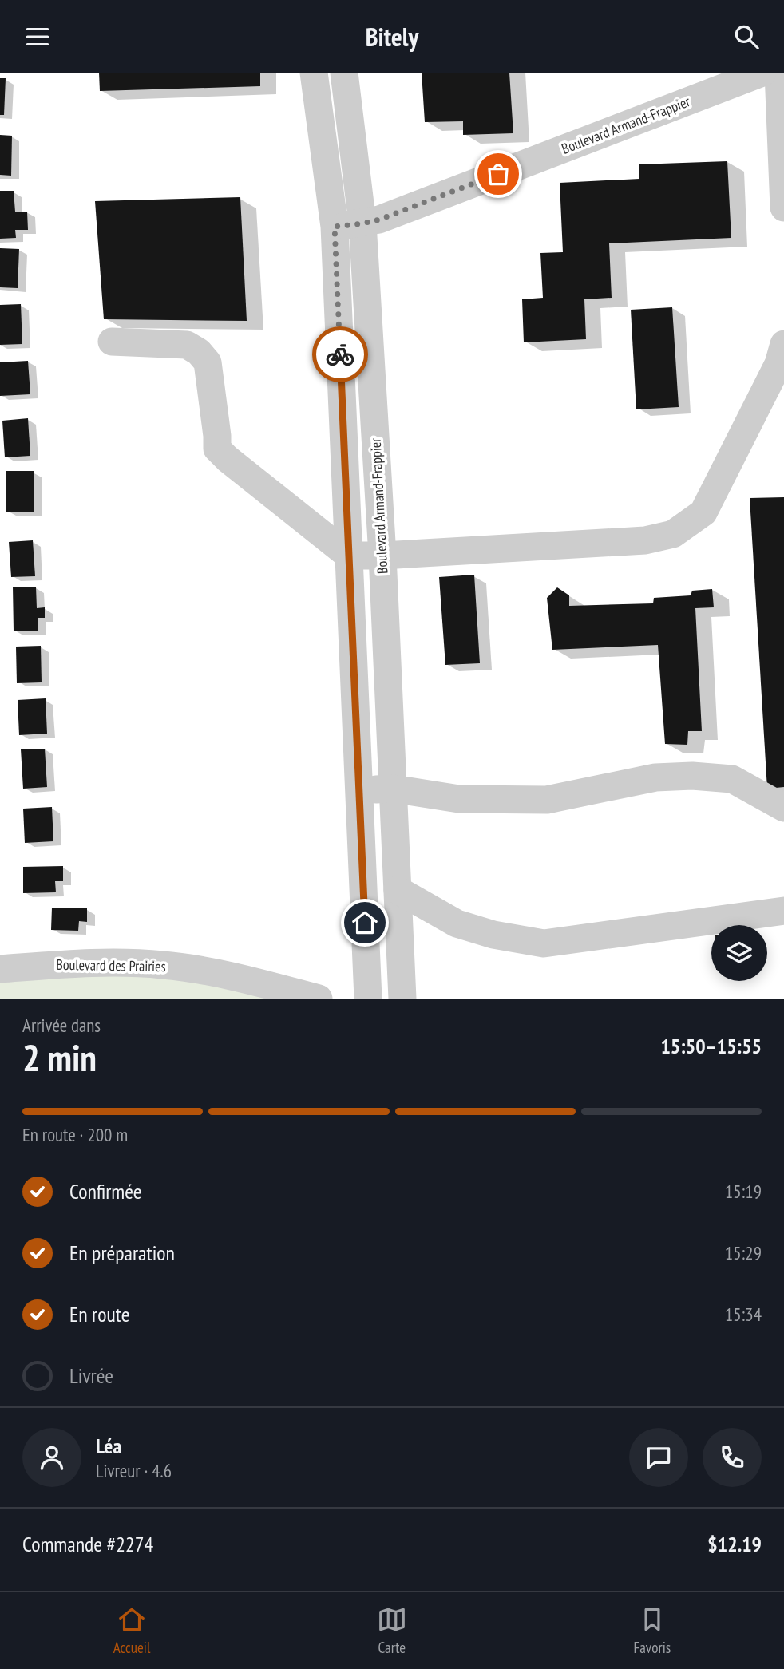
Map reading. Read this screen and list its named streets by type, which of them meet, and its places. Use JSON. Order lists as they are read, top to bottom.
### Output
{
  "streets": {
    "street": ["Boulevard Armand-Frappier", "Boulevard des Prairies"]
  },
  "page": {
    "header": "Bitely",
    "heading": ["2 min", "Arrivée dans", "15:50–15:55"],
    "panel": [
      "Léa",
      "Livreur · 4.6",
      "Commande #2274",
      "$12.19"
    ],
    "bar": "En route · 200 m",
    "list": [
      ["Confirmée", "15:19"],
      ["En préparation", "15:29"],
      ["En route", "15:34"],
      "Livrée"
    ],
    "tabs": ["Accueil", "Carte", "Favoris"]
  }
}
